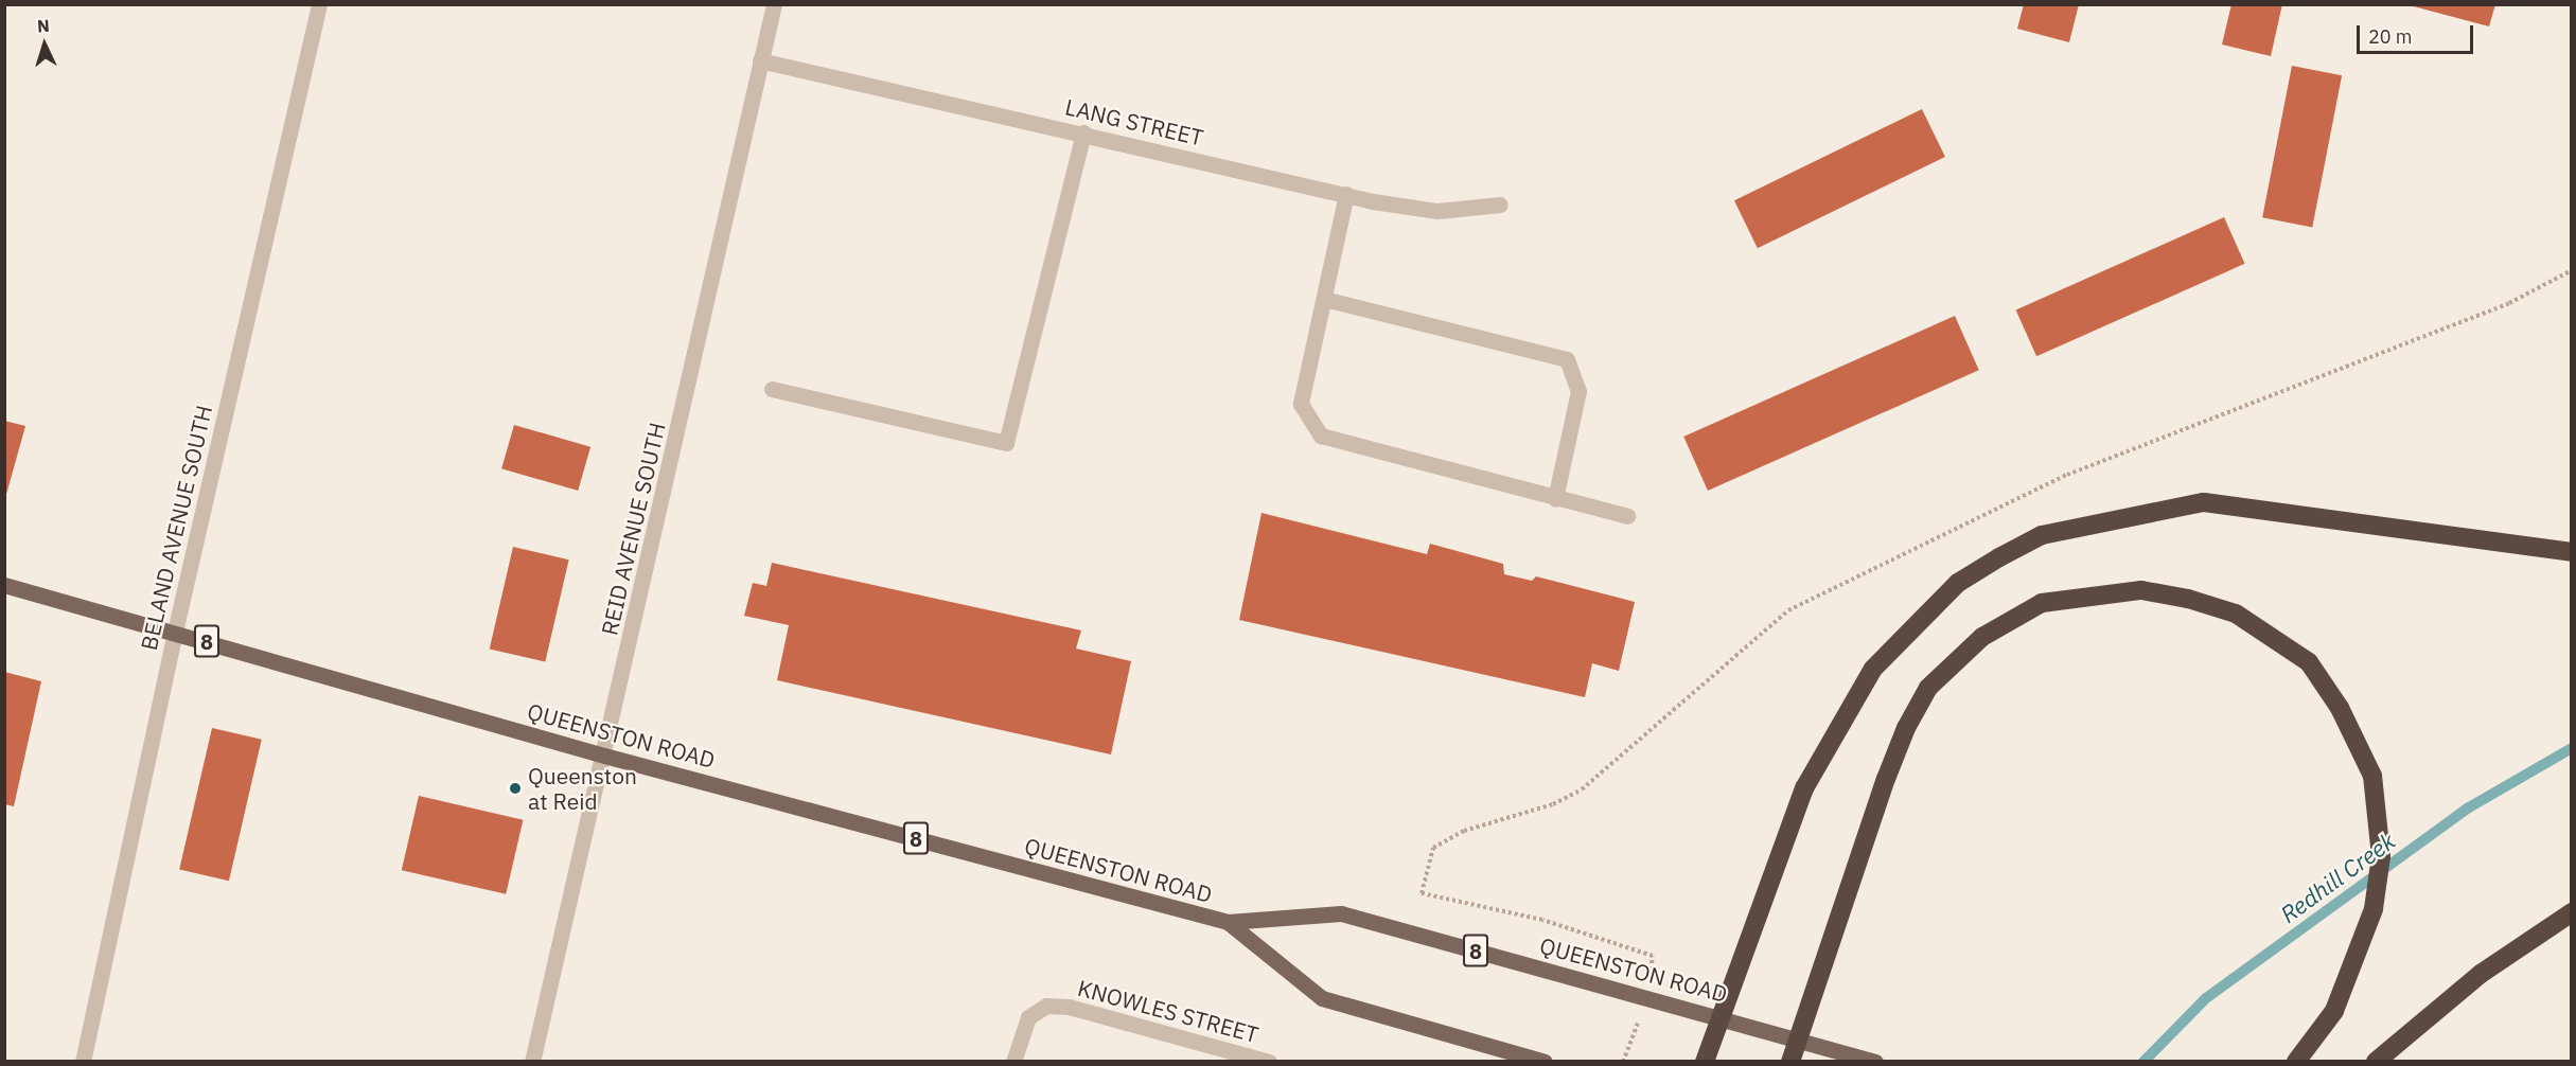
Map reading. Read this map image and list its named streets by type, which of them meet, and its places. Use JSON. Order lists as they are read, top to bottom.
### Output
{
  "streets": {
    "main road": ["8", "QUEENSTON ROAD"],
    "street": [
      "LANG STREET",
      "BELAND AVENUE SOUTH",
      "REID AVENUE SOUTH",
      "KNOWLES STREET"
    ]
  },
  "crossings": [
    ["LANG STREET", "REID AVENUE SOUTH"],
    ["BELAND AVENUE SOUTH", "QUEENSTON ROAD"],
    ["REID AVENUE SOUTH", "QUEENSTON ROAD"]
  ],
  "water": ["Redhill Creek"],
  "places": ["Queenston at Reid"],
  "scale_bar": "20 m",
  "north": "top"
}
